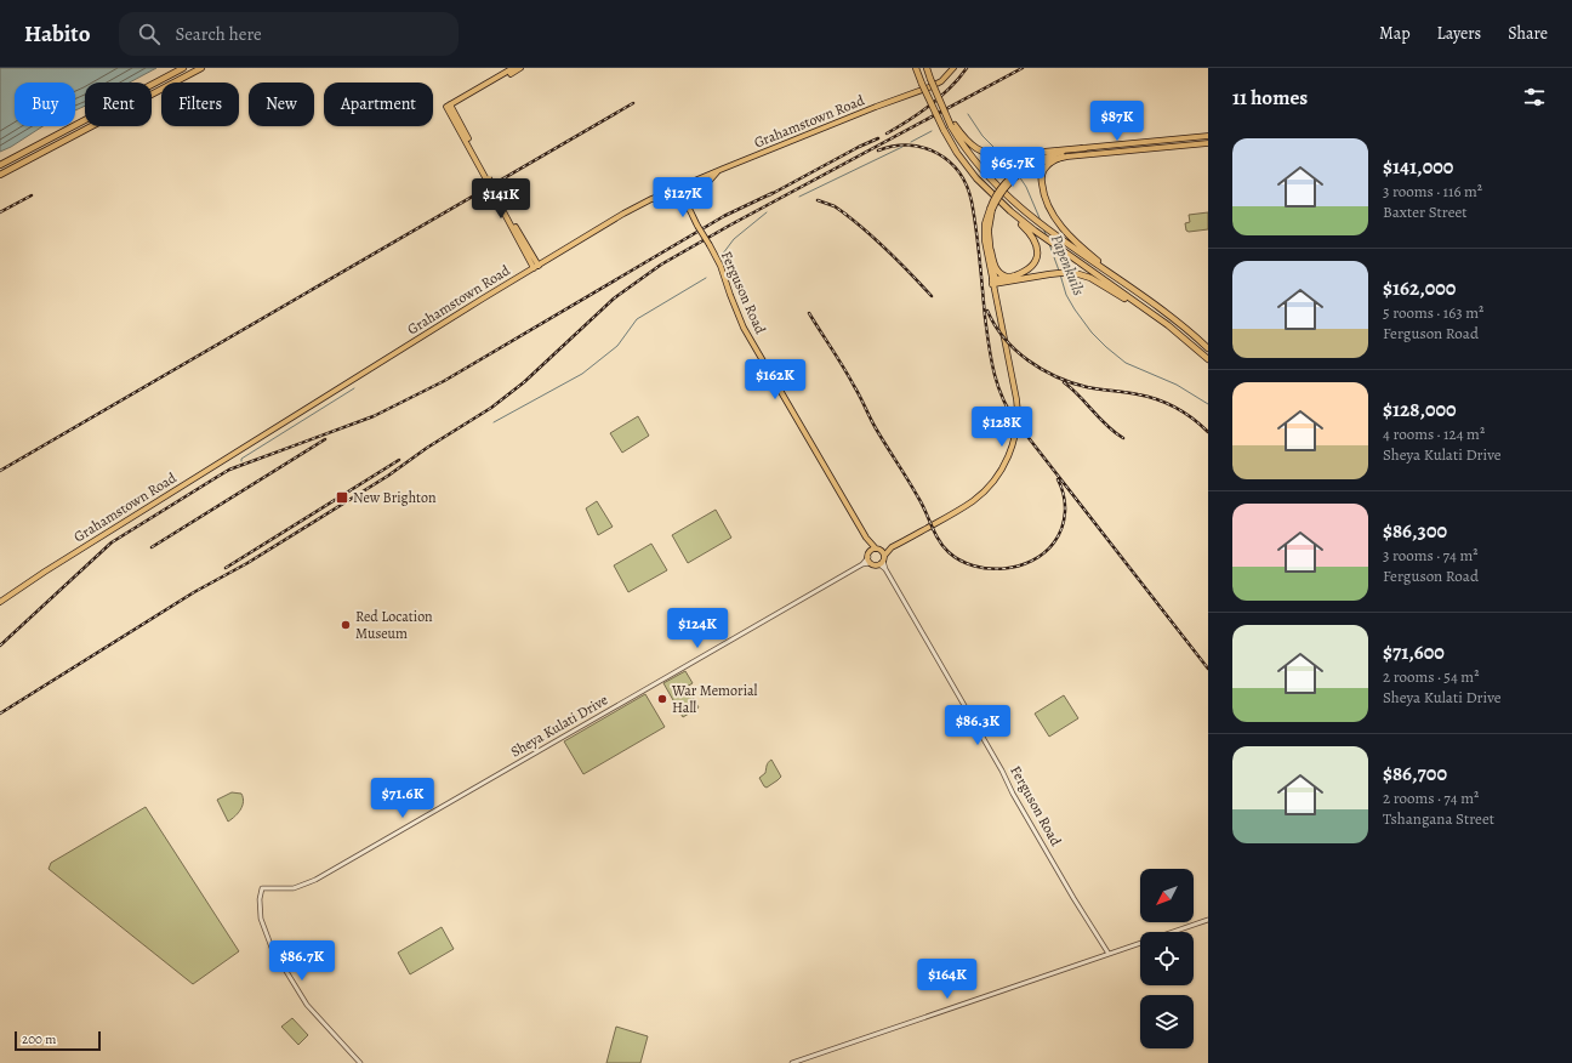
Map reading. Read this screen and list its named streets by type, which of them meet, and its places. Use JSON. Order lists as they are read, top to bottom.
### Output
{
  "streets": {
    "main road": ["Grahamstown Road", "Ferguson Road"],
    "street": ["Sheya Kulati Drive"]
  },
  "crossings": [
    ["Ferguson Road", "Sheya Kulati Drive"]
  ],
  "water": ["Papenkuils"],
  "places": {
    "transit": ["New Brighton"],
    "other": ["Red Location Museum", "War Memorial Hall"]
  },
  "scale_bar": "200 m",
  "north": "bottom left",
  "page": {
    "header": "Habito",
    "search": "Search here",
    "nav": ["Map", "Layers", "Share"],
    "heading": "11 homes",
    "chip": [
      "Buy",
      "Rent",
      "Filters",
      "New",
      "Apartment"
    ],
    "price": [
      "$87K",
      "$65.7K",
      "$127K",
      "$141K",
      "$162K",
      "$128K",
      "$124K",
      "$86.3K",
      "$71.6K",
      "$86.7K",
      "$164K"
    ],
    "list": [
      {
        "name": "$141,000",
        "note": "3 rooms · 116 m² · Baxter Street"
      },
      {
        "name": "$162,000",
        "note": "5 rooms · 163 m² · Ferguson Road"
      },
      {
        "name": "$128,000",
        "note": "4 rooms · 124 m² · Sheya Kulati Drive"
      },
      {
        "name": "$86,300",
        "note": "3 rooms · 74 m² · Ferguson Road"
      },
      {
        "name": "$71,600",
        "note": "2 rooms · 54 m² · Sheya Kulati Drive"
      },
      {
        "name": "$86,700",
        "note": "2 rooms · 74 m² · Tshangana Street"
      }
    ],
    "scale": "200 m"
  }
}
